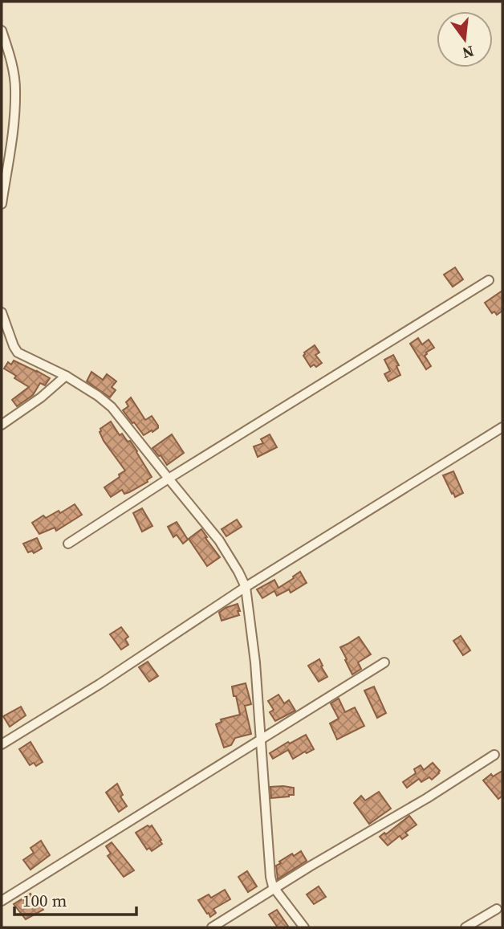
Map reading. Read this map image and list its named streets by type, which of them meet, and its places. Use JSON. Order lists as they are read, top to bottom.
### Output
{
  "scale_bar": "100 m",
  "north": "bottom"
}
